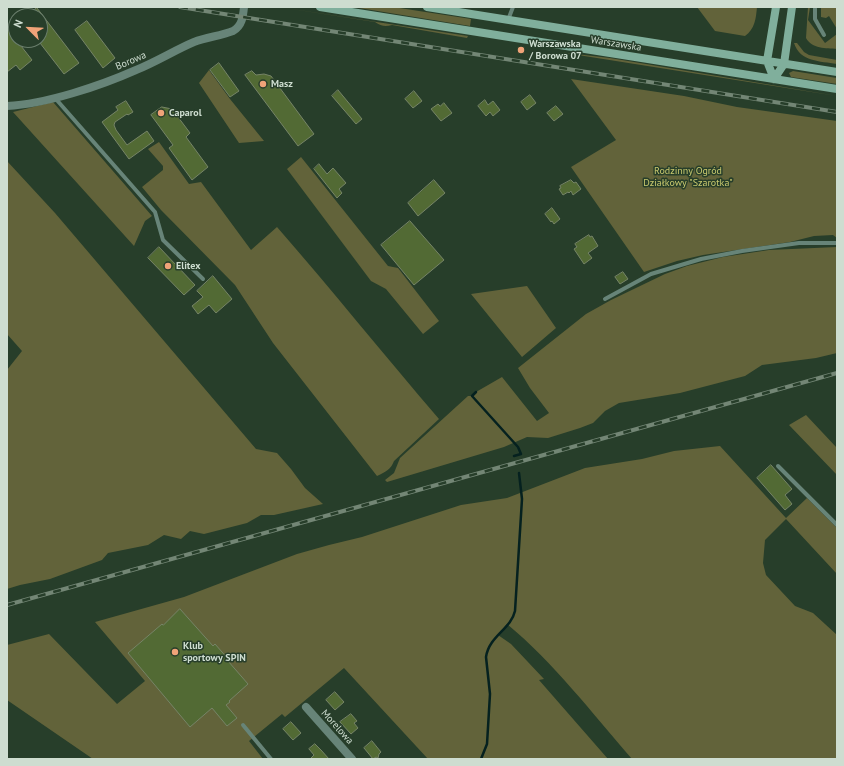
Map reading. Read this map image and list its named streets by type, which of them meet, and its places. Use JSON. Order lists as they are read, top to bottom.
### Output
{
  "streets": {
    "main road": ["Warszawska"],
    "street": ["Borowa", "Morelowa"]
  },
  "parks": ["Rodzinny Ogród Działkowy \"Szarotka\""],
  "places": [
    "Warszawska / Borowa 07",
    "Masz",
    "Caparol",
    "Elitex",
    "Klub sportowy SPIN"
  ],
  "north": "top left"
}
